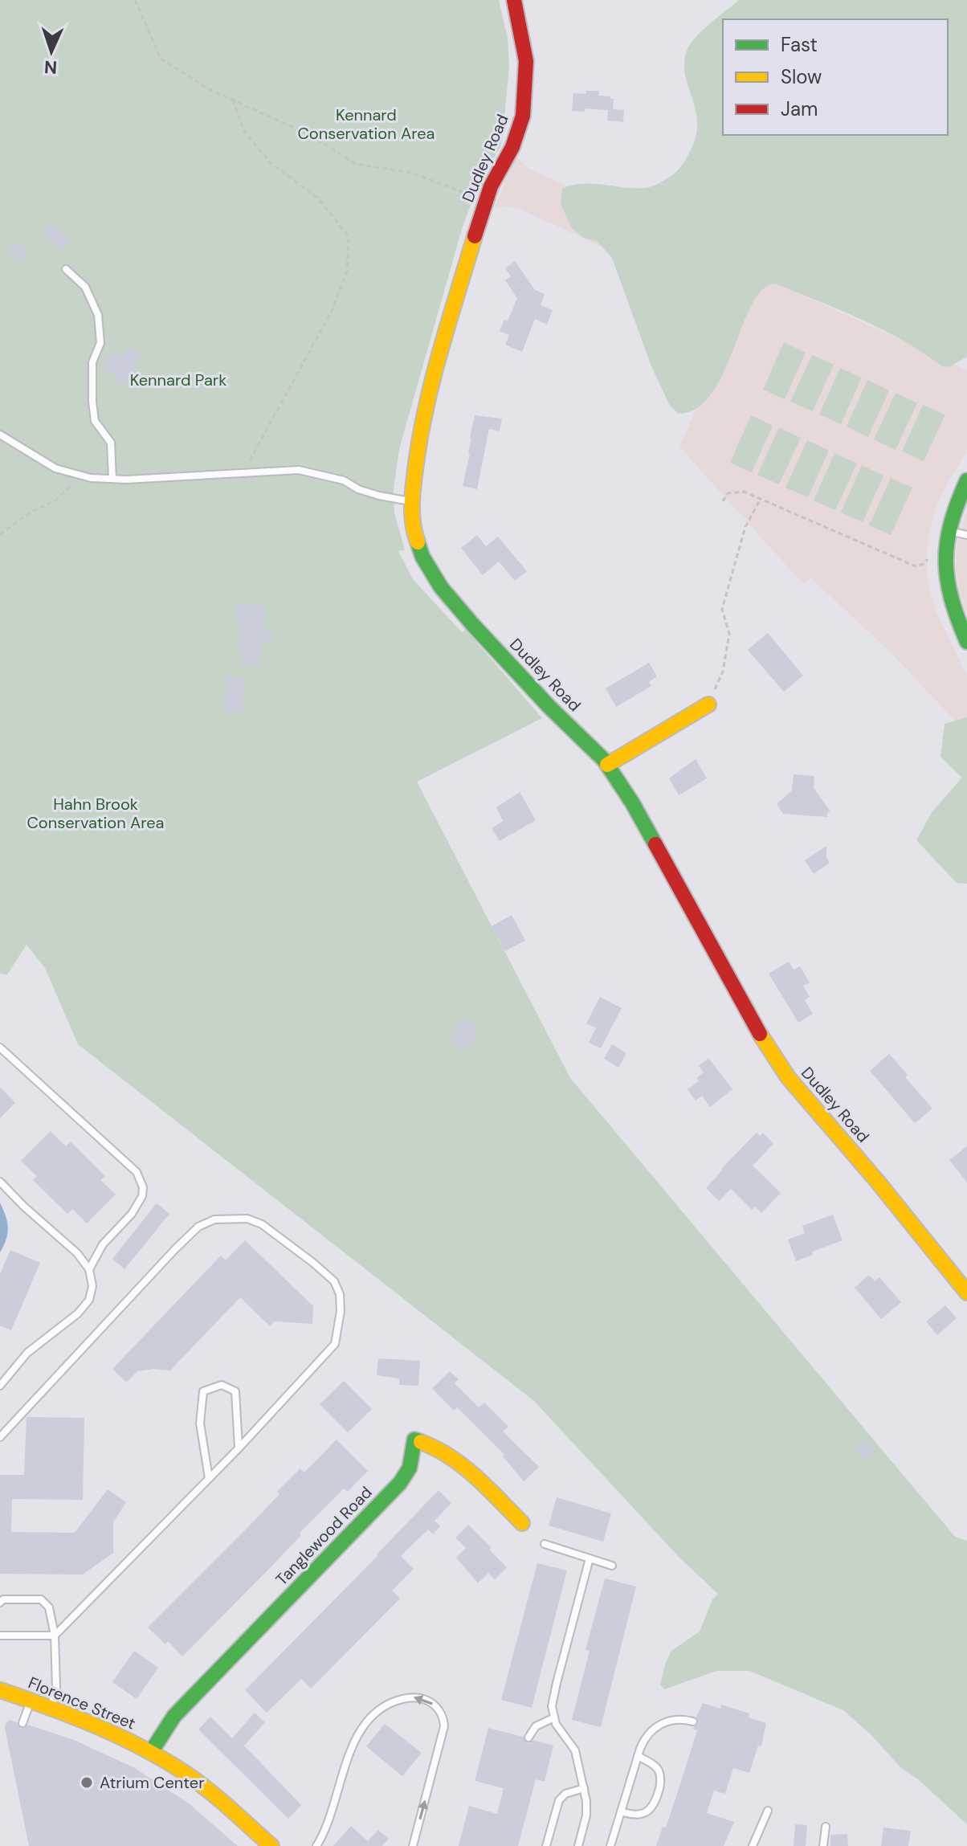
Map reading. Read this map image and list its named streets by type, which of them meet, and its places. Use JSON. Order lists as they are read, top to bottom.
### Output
{
  "streets": {
    "street": ["Dudley Road", "Tanglewood Road", "Florence Street"]
  },
  "crossings": [
    ["Tanglewood Road", "Florence Street"]
  ],
  "parks": ["Kennard Conservation Area", "Kennard Park", "Hahn Brook Conservation Area"],
  "places": ["Atrium Center"],
  "legend": ["Fast", "Slow", "Jam"],
  "north": "bottom"
}
